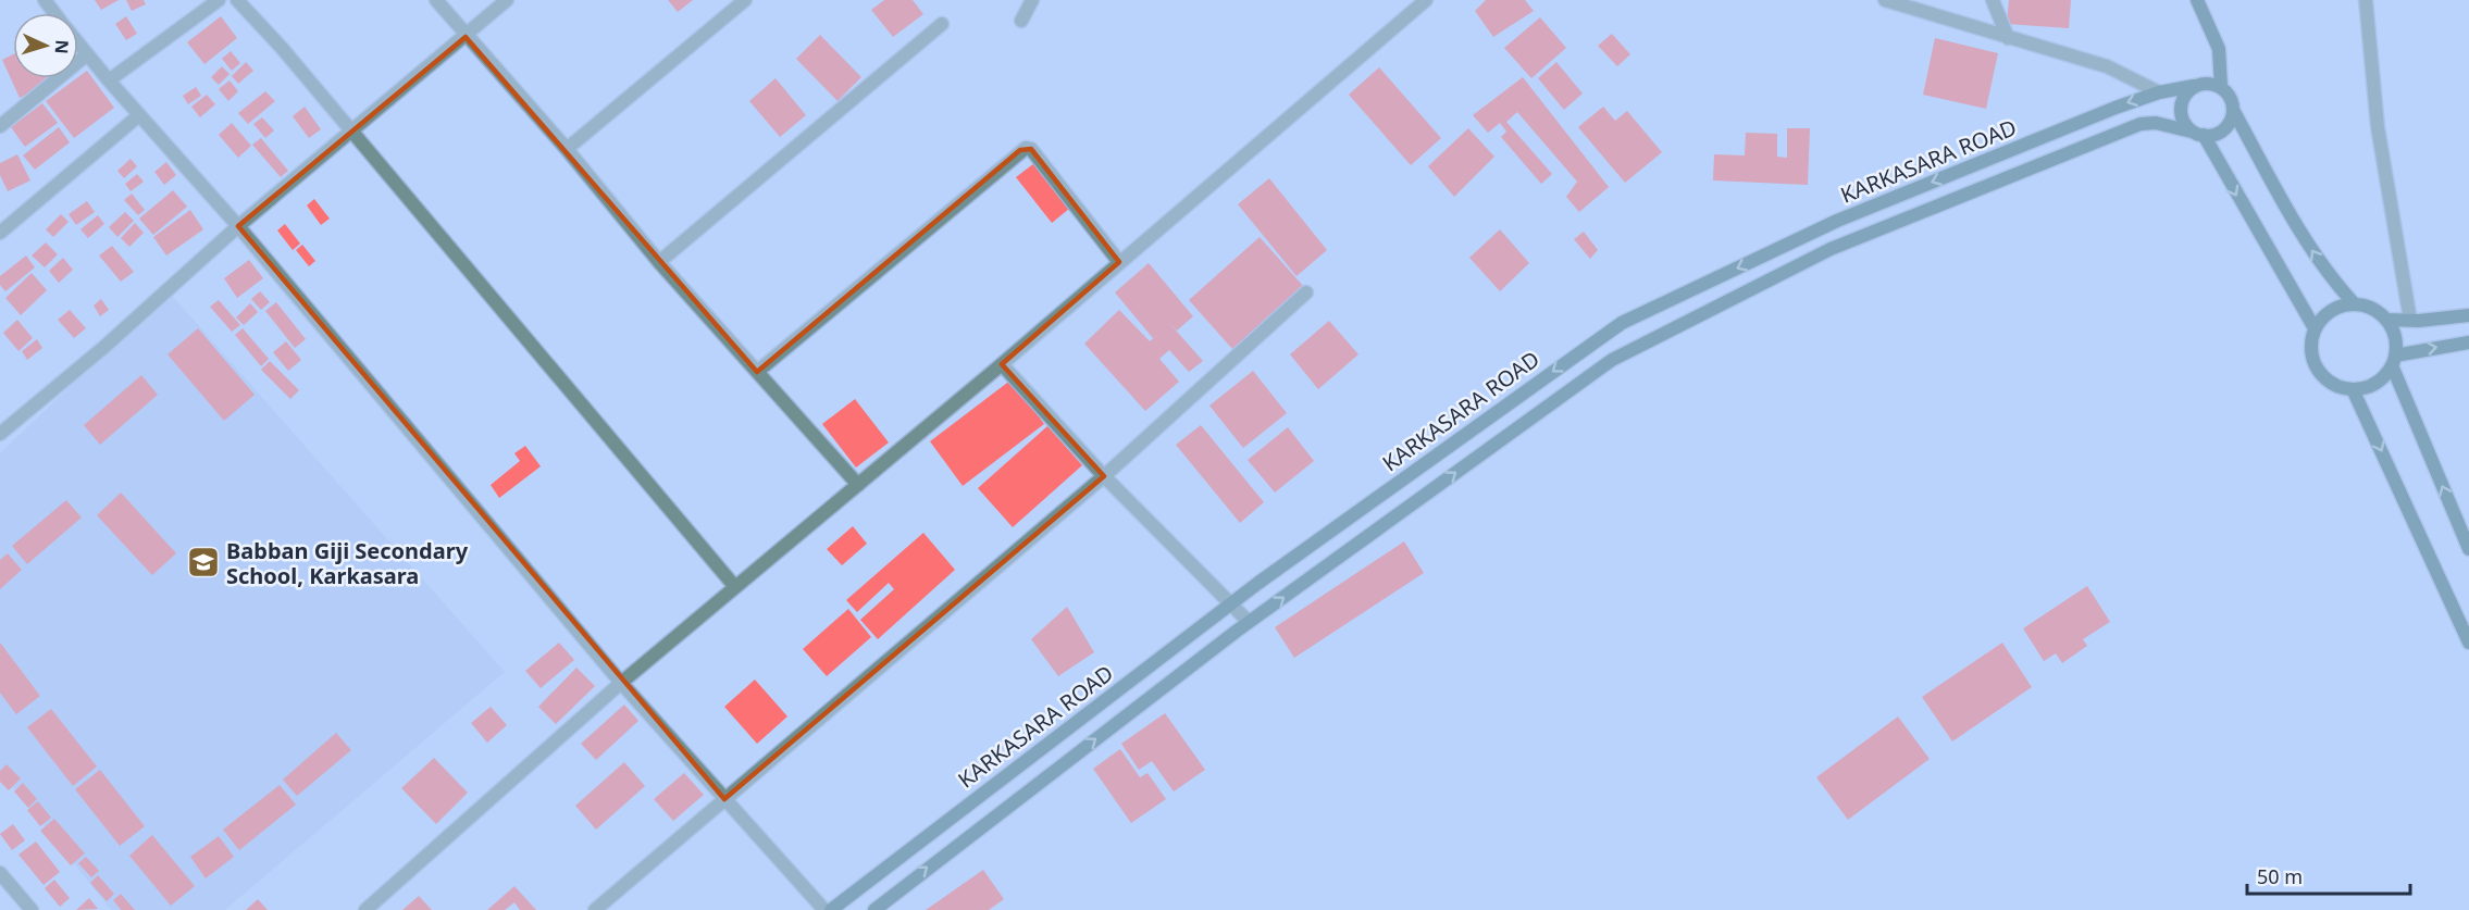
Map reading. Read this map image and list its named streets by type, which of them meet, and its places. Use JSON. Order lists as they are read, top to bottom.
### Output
{
  "streets": {
    "main road": ["KARKASARA ROAD"]
  },
  "places": {
    "school or university": ["Babban Giji Secondary School, Karkasara"]
  },
  "scale_bar": "50 m",
  "north": "right"
}
